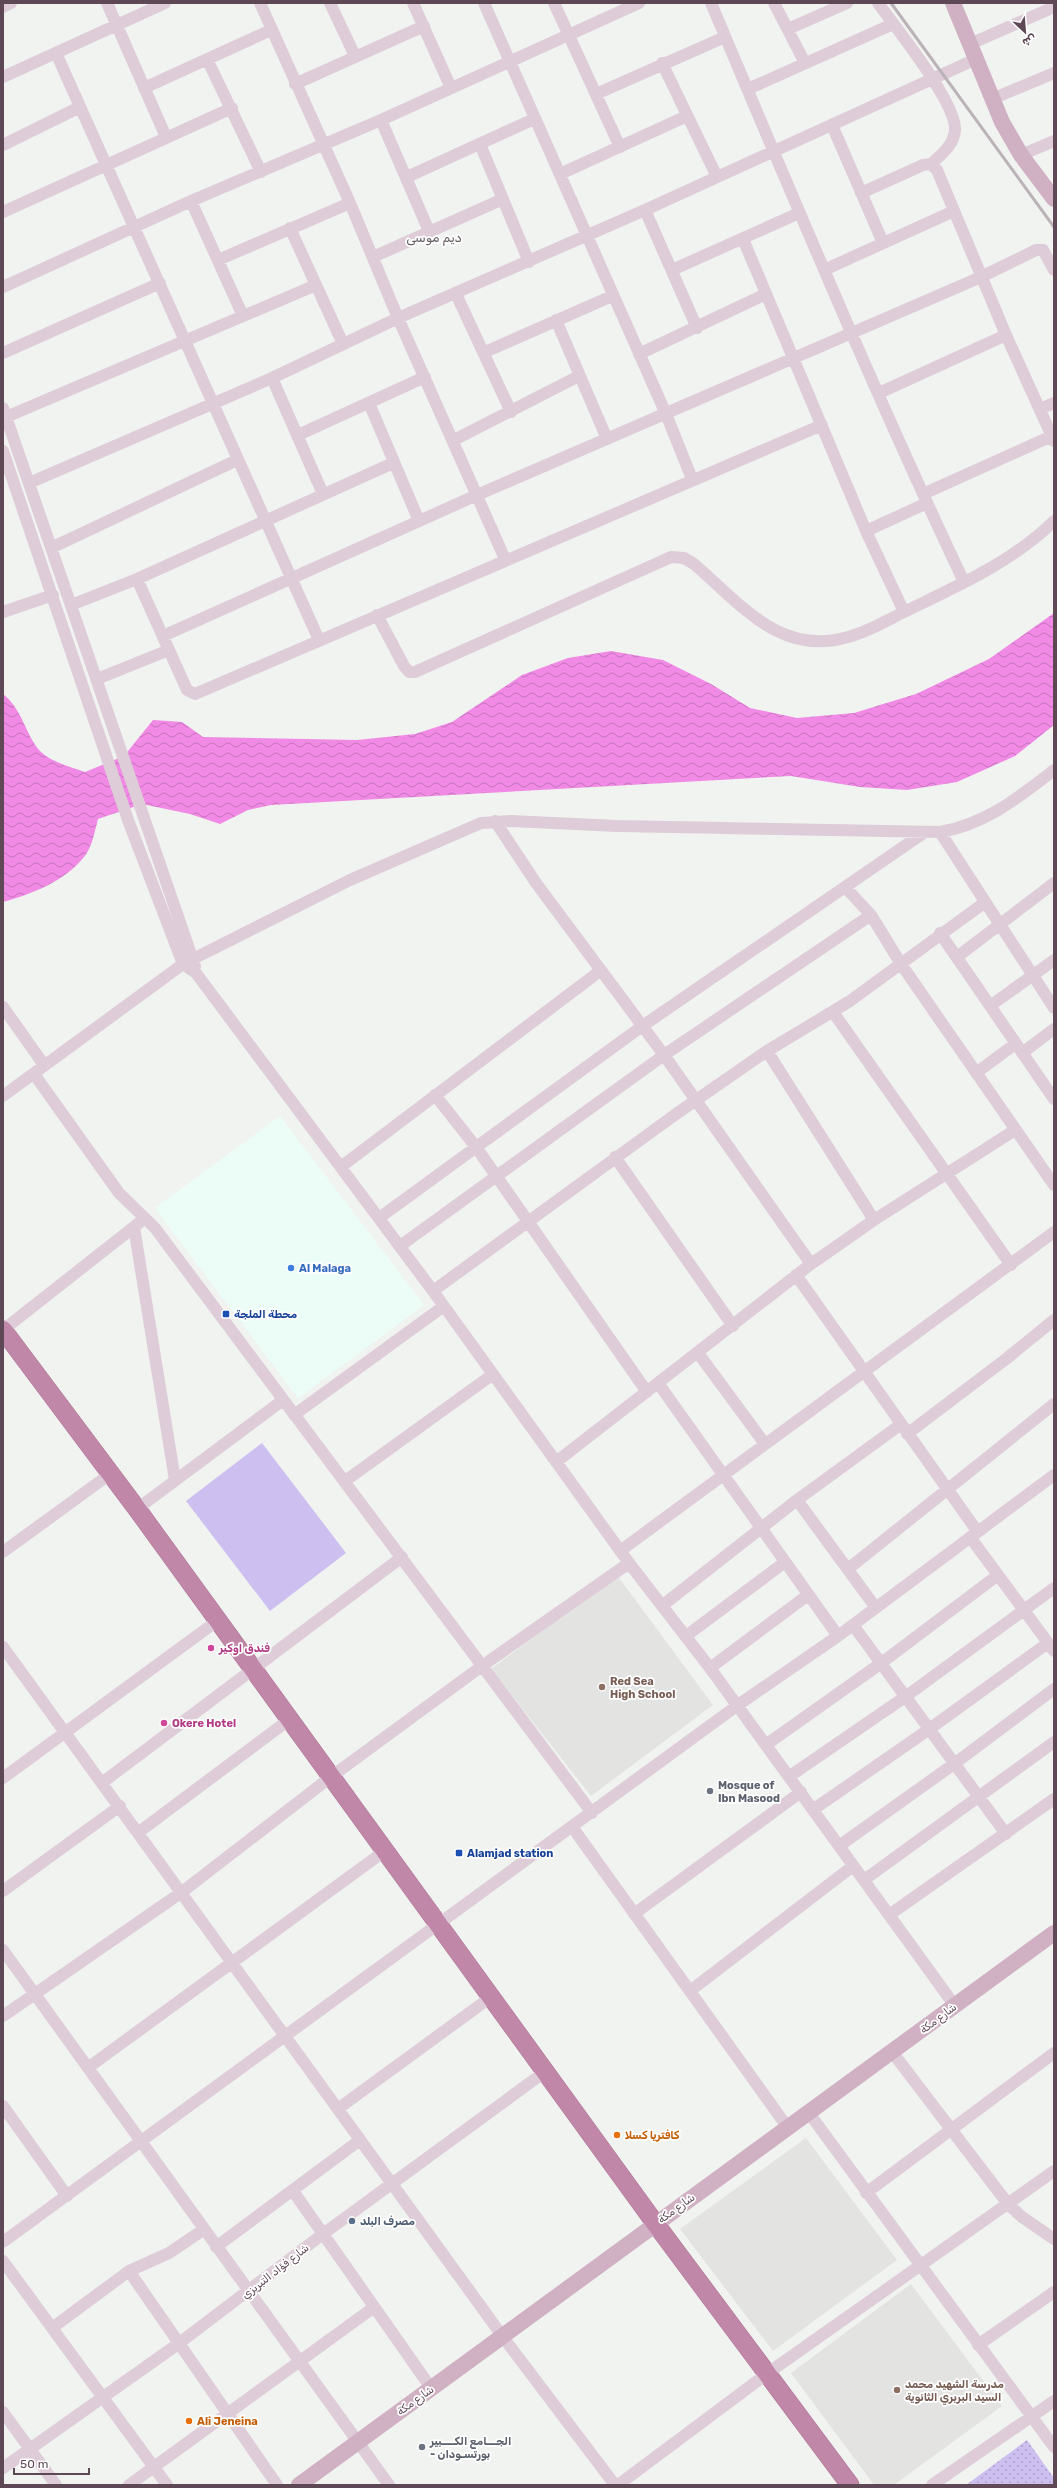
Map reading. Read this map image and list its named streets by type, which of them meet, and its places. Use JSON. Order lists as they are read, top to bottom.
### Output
{
  "streets": {
    "main road": ["شارع مكة"],
    "street": ["شارع فؤاد التبريزي"]
  },
  "districts": ["ديم موسى"],
  "places": {
    "other": [
      "Al Malaga",
      "فندق اوكير",
      "Red Sea High School",
      "Okere Hotel",
      "Mosque of Ibn Masood",
      "كافتريا كسلا",
      "مصرف البلد",
      "مدرسة الشهيد محمد السيد البربري الثانوية",
      "Ali Jeneina",
      "الجـــامع الكــــبير - بورتسـودان"
    ],
    "transit": ["محطة الملجة", "Alamjad station"]
  },
  "scale_bar": "50 m",
  "north": "bottom right"
}
